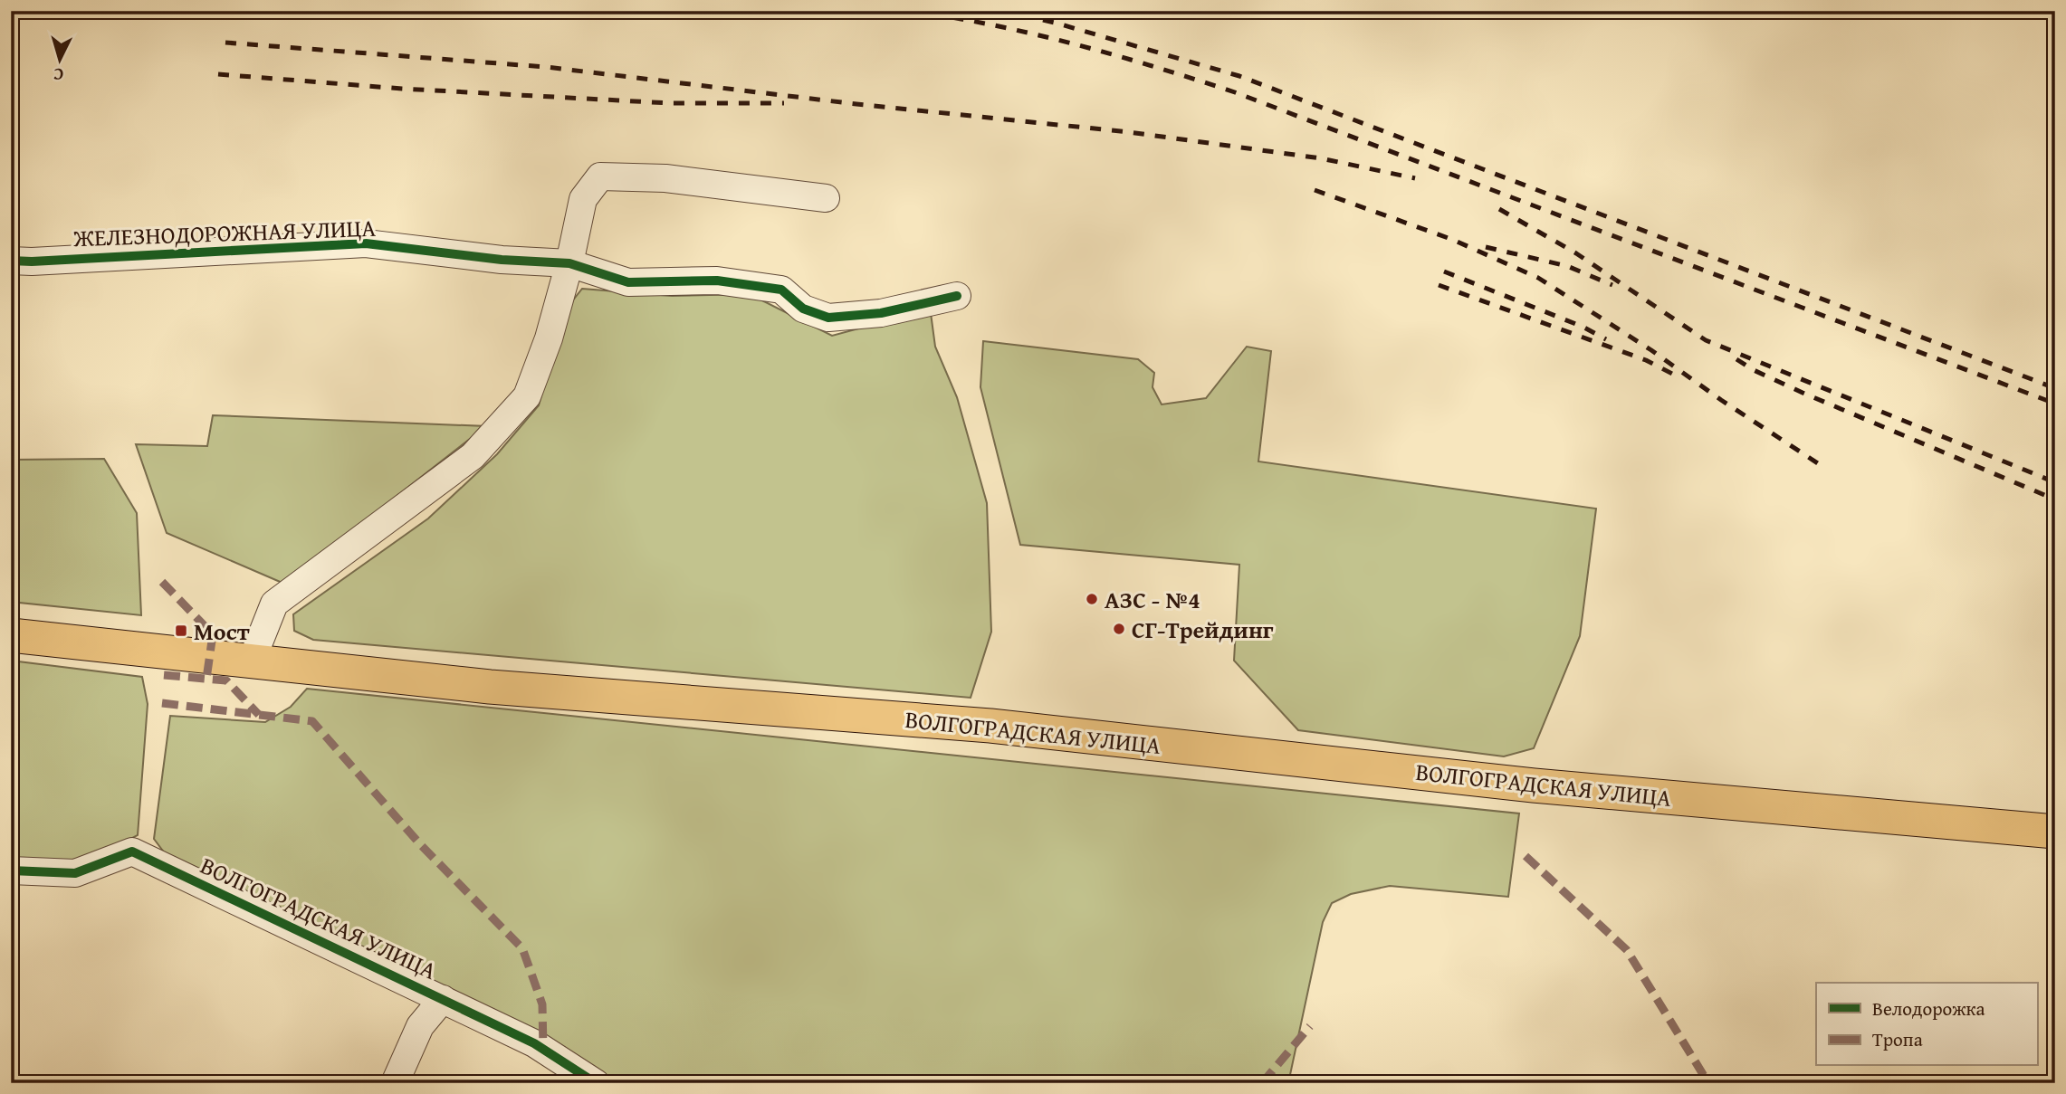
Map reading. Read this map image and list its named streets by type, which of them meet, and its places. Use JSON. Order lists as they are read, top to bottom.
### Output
{
  "streets": {
    "main road": ["ВОЛГОГРАДСКАЯ УЛИЦА"],
    "street": ["ЖЕЛЕЗНОДОРОЖНАЯ УЛИЦА"]
  },
  "places": {
    "other": ["АЗС - №4", "СГ-Трейдинг"],
    "transit": ["Мост"]
  },
  "legend": ["Велодорожка", "Тропа"],
  "north": "bottom"
}
